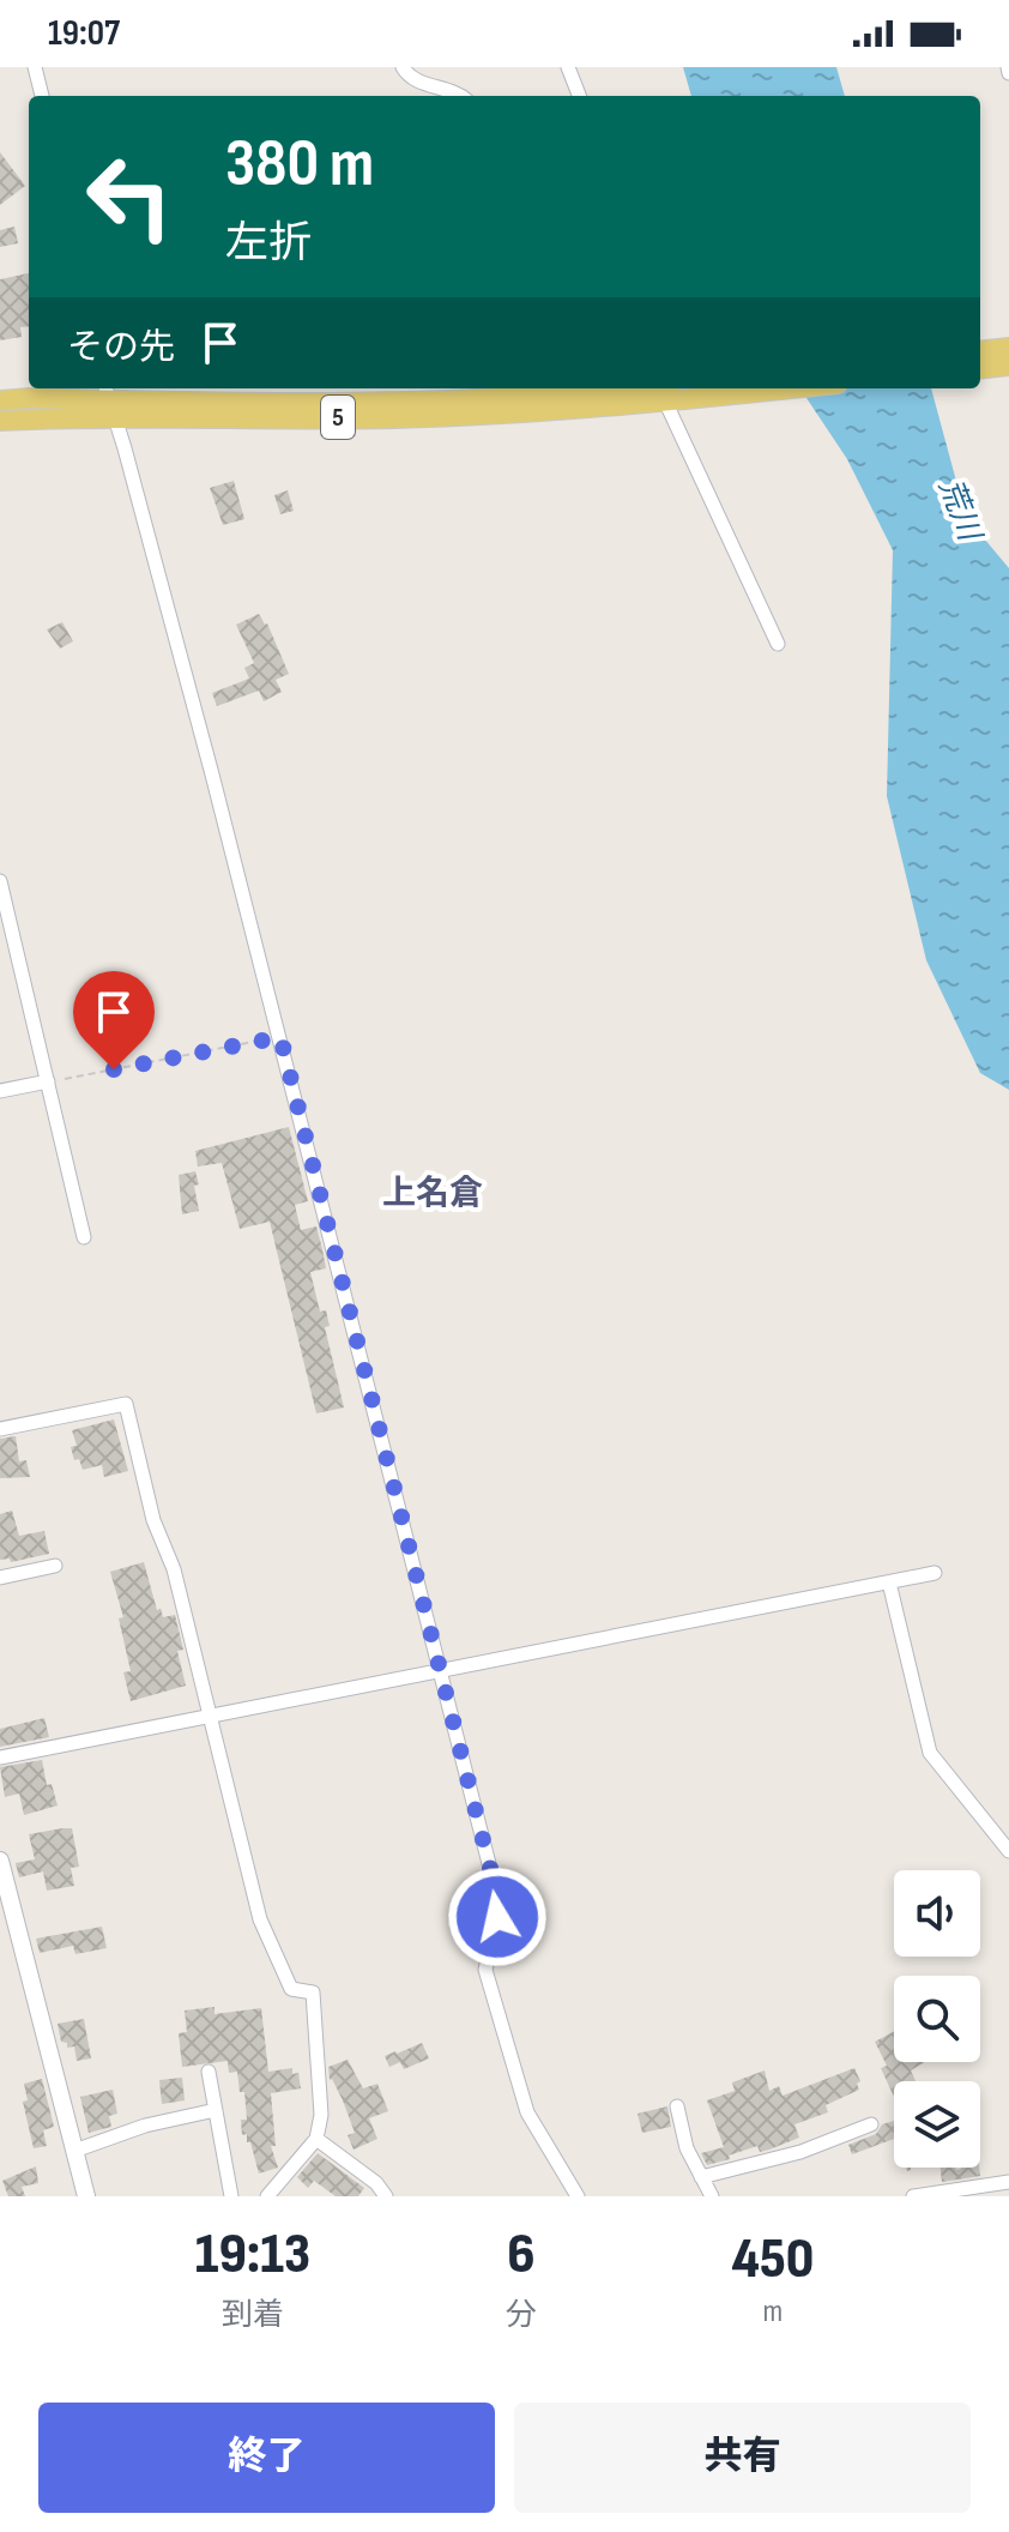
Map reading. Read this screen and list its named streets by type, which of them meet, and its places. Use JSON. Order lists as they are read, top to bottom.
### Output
{
  "streets": {
    "main road": ["5"]
  },
  "districts": ["上名倉"],
  "water": ["荒川"],
  "page": {
    "status": "19:07",
    "turn": ["380 m", "左折"],
    "then": "その先",
    "eta": [
      "19:13",
      "到着",
      "6",
      "分",
      "450",
      "m"
    ],
    "buttons": ["終了", "共有"]
  }
}
